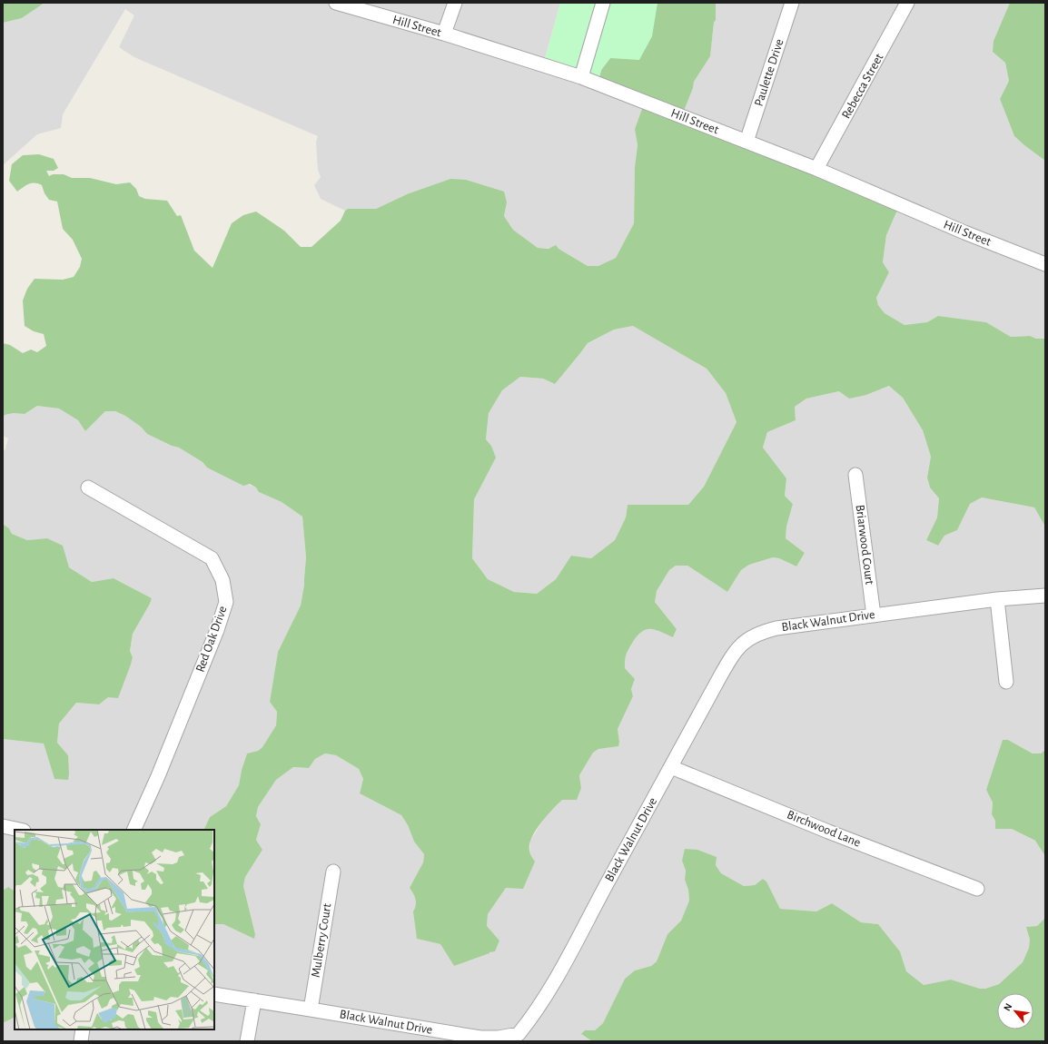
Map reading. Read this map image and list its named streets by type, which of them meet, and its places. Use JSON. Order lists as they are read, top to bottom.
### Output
{
  "streets": {
    "street": [
      "Hill Street",
      "Paulette Drive",
      "Rebecca Street",
      "Briarwood Court",
      "Black Walnut Drive",
      "Red Oak Drive",
      "Birchwood Lane",
      "Mulberry Court"
    ]
  },
  "crossings": [
    ["Hill Street", "Paulette Drive"],
    ["Hill Street", "Rebecca Street"],
    ["Briarwood Court", "Black Walnut Drive"],
    ["Black Walnut Drive", "Birchwood Lane"],
    ["Black Walnut Drive", "Mulberry Court"]
  ],
  "north": "top left"
}
